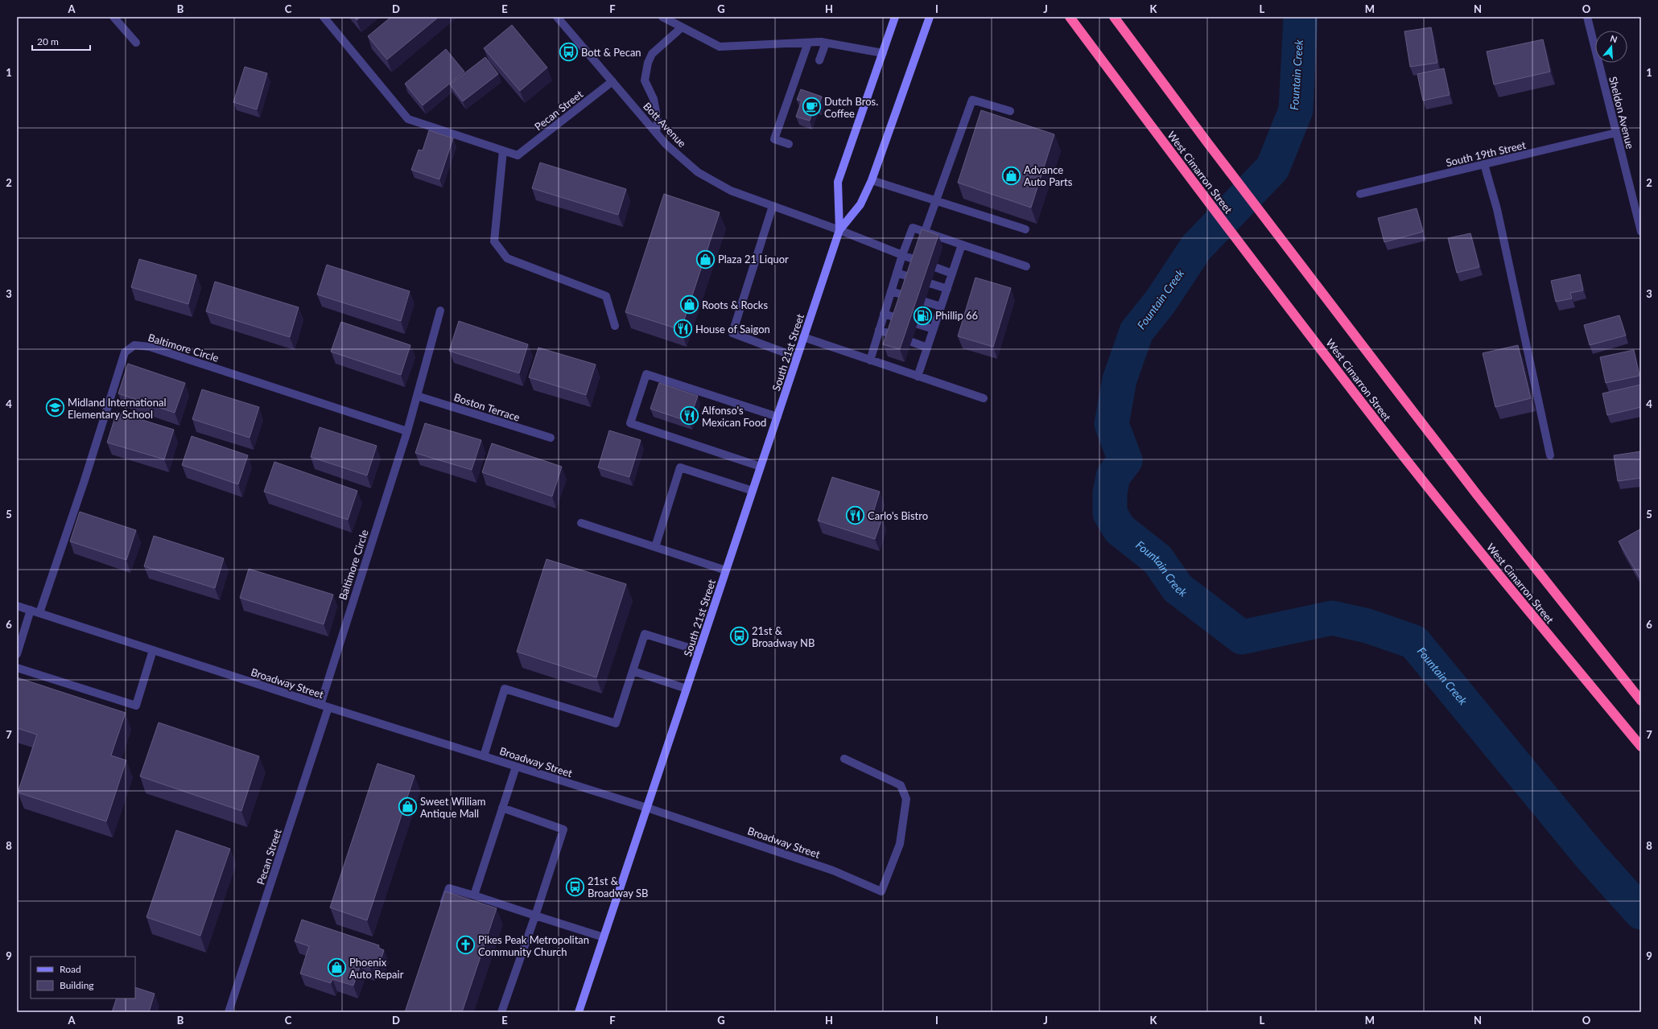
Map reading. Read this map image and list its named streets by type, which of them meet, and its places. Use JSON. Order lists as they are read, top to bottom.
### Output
{
  "streets": {
    "highway": ["West Cimarron Street"],
    "main road": ["South 21st Street"],
    "street": [
      "Pecan Street",
      "Sheldon Avenue",
      "Bott Avenue",
      "South 19th Street",
      "Baltimore Circle",
      "Boston Terrace",
      "Broadway Street"
    ]
  },
  "crossings": [
    ["Pecan Street", "Bott Avenue"],
    ["Pecan Street", "Broadway Street"],
    ["Sheldon Avenue", "South 19th Street"],
    ["Bott Avenue", "South 21st Street"],
    ["Baltimore Circle", "Boston Terrace"],
    ["Baltimore Circle", "Broadway Street"],
    ["South 21st Street", "Broadway Street"]
  ],
  "water": ["Fountain Creek"],
  "places": {
    "bus stop": ["Bott & Pecan", "21st & Broadway NB", "21st & Broadway SB"],
    "cafe": ["Dutch Bros. Coffee"],
    "shop": [
      "Advance Auto Parts",
      "Plaza 21 Liquor",
      "Roots & Rocks",
      "Sweet William Antique Mall",
      "Phoenix Auto Repair"
    ],
    "fuel station": ["Phillip 66"],
    "restaurant": ["House of Saigon", "Alfonso's Mexican Food", "Carlo's Bistro"],
    "school or university": ["Midland International Elementary School"],
    "church": ["Pikes Peak Metropolitan Community Church"]
  },
  "legend": ["Road", "Building"],
  "scale_bar": "20 m",
  "north": "top",
  "grid": {
    "columns": [
      "A",
      "B",
      "C",
      "D",
      "E",
      "F",
      "G",
      "H",
      "I",
      "J",
      "K",
      "L",
      "M",
      "N",
      "O"
    ],
    "rows": [
      "1",
      "2",
      "3",
      "4",
      "5",
      "6",
      "7",
      "8",
      "9"
    ]
  }
}
